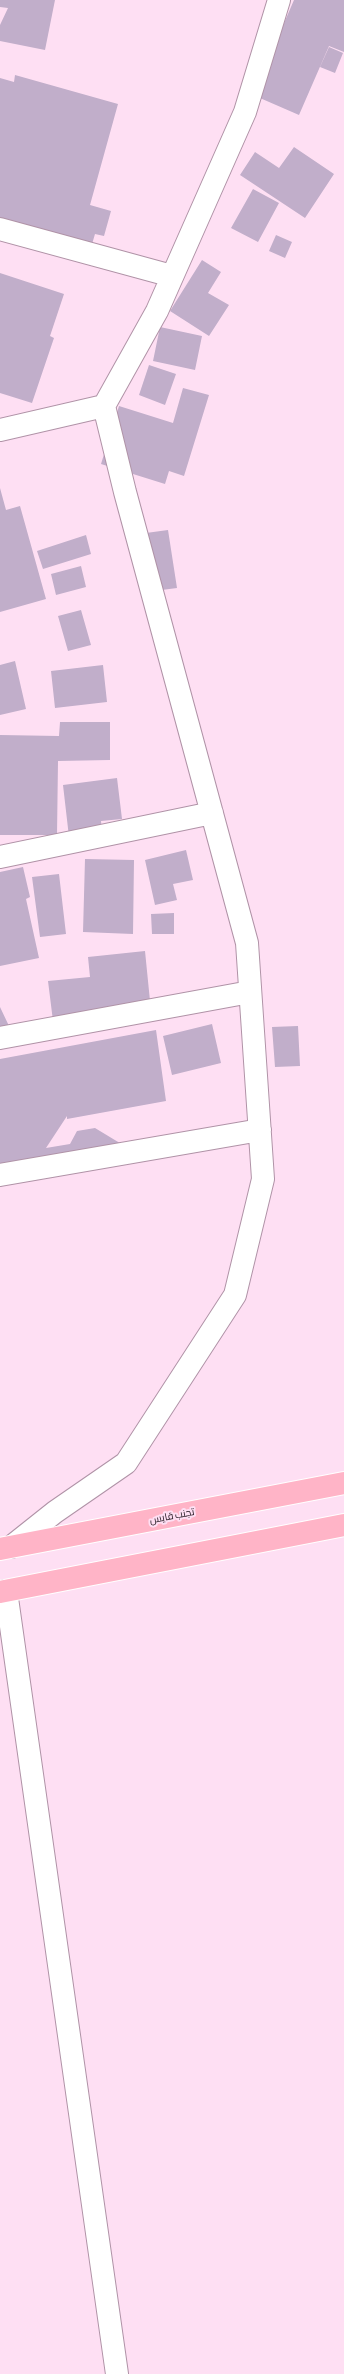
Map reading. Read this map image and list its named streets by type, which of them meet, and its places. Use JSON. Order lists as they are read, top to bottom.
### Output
{
  "streets": {
    "highway": ["تجنب قايس"]
  }
}
